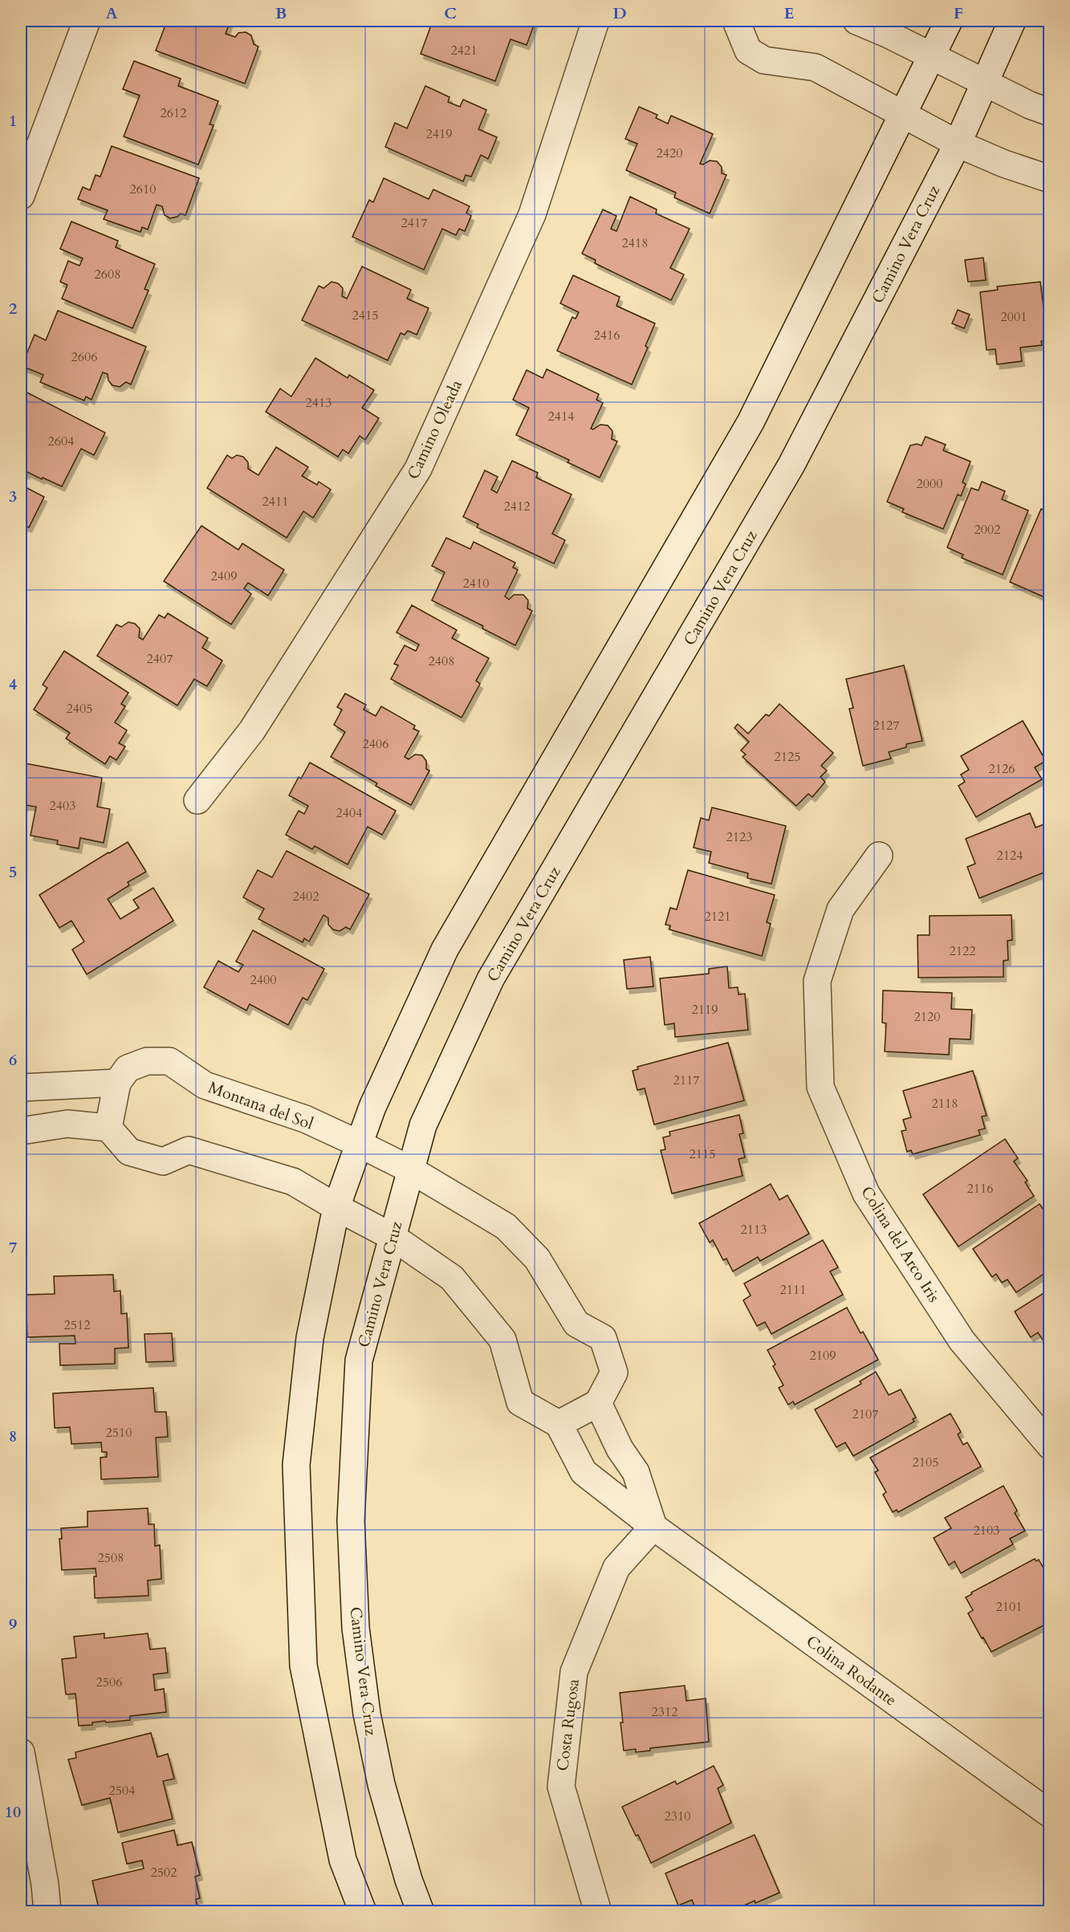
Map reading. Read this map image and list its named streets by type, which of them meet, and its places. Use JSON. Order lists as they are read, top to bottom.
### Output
{
  "streets": {
    "street": [
      "Camino Vera Cruz",
      "Camino Oleada",
      "Montana del Sol",
      "Colina del Arco Iris",
      "Colina Rodante",
      "Costa Rugosa"
    ]
  },
  "crossings": [
    ["Camino Vera Cruz", "Montana del Sol"],
    ["Colina Rodante", "Costa Rugosa"]
  ],
  "house_numbers": [
    "2421",
    "2612",
    "2419",
    "2420",
    "2610",
    "2417",
    "2418",
    "2608",
    "2415",
    "2001",
    "2416",
    "2606",
    "2413",
    "2414",
    "2604",
    "2000",
    "2411",
    "2412",
    "2002",
    "2409",
    "2410",
    "2407",
    "2408",
    "2405",
    "2127",
    "2406",
    "2125",
    "2126",
    "2403",
    "2404",
    "2123",
    "2124",
    "2402",
    "2121",
    "2122",
    "2400",
    "2119",
    "2120",
    "2117",
    "2118",
    "2115",
    "2116",
    "2113",
    "2111",
    "2512",
    "2109",
    "2107",
    "2510",
    "2105",
    "2103",
    "2508",
    "2101",
    "2506",
    "2312",
    "2504",
    "2310",
    "2502"
  ],
  "grid": {
    "columns": [
      "A",
      "B",
      "C",
      "D",
      "E",
      "F"
    ],
    "rows": [
      "1",
      "2",
      "3",
      "4",
      "5",
      "6",
      "7",
      "8",
      "9",
      "10"
    ]
  }
}
